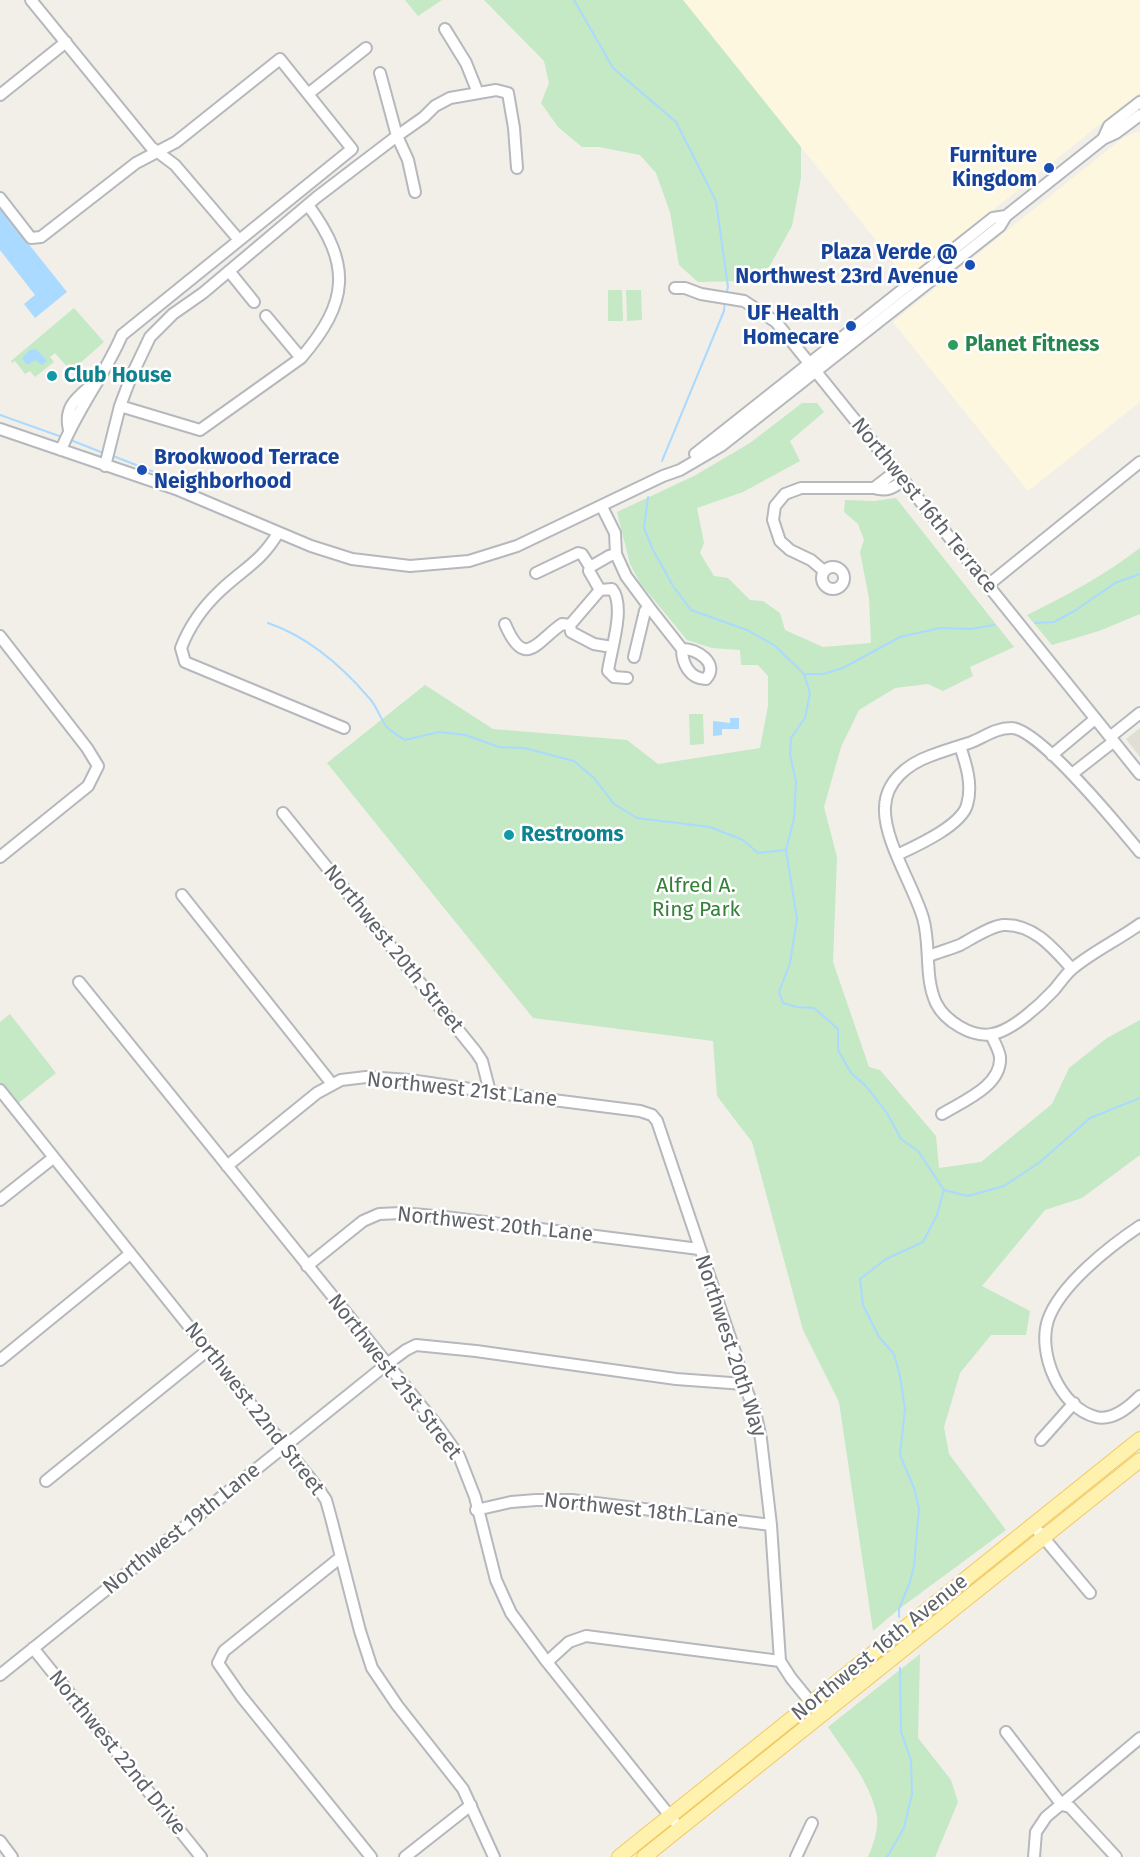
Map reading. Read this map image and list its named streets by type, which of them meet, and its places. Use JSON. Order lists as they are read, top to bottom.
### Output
{
  "streets": {
    "main road": ["Northwest 16th Avenue"],
    "street": [
      "Northwest 16th Terrace",
      "Northwest 20th Street",
      "Northwest 21st Lane",
      "Northwest 20th Lane",
      "Northwest 20th Way",
      "Northwest 21st Street",
      "Northwest 22nd Street",
      "Northwest 18th Lane",
      "Northwest 19th Lane",
      "Northwest 22nd Drive"
    ]
  },
  "crossings": [
    ["Northwest 20th Street", "Northwest 21st Lane"],
    ["Northwest 21st Lane", "Northwest 20th Way"],
    ["Northwest 21st Lane", "Northwest 21st Street"],
    ["Northwest 20th Lane", "Northwest 20th Way"],
    ["Northwest 20th Lane", "Northwest 21st Street"],
    ["Northwest 20th Way", "Northwest 18th Lane"],
    ["Northwest 20th Way", "Northwest 19th Lane"],
    ["Northwest 21st Street", "Northwest 18th Lane"],
    ["Northwest 21st Street", "Northwest 19th Lane"],
    ["Northwest 21st Street", "Northwest 16th Avenue"],
    ["Northwest 22nd Street", "Northwest 19th Lane"],
    ["Northwest 19th Lane", "Northwest 22nd Drive"]
  ],
  "parks": ["Alfred A. Ring Park"],
  "places": [
    "Furniture Kingdom",
    "Plaza Verde @ Northwest 23rd Avenue",
    "UF Health Homecare",
    "Planet Fitness",
    "Club House",
    "Brookwood Terrace Neighborhood",
    "Restrooms"
  ]
}
